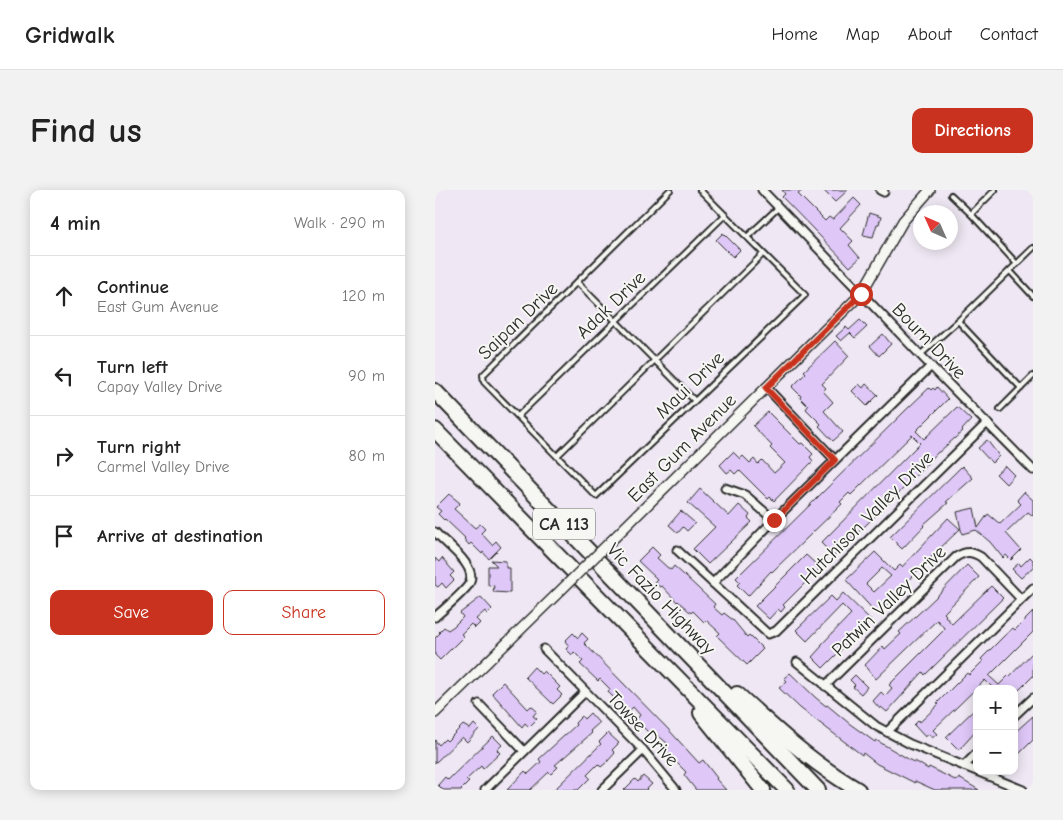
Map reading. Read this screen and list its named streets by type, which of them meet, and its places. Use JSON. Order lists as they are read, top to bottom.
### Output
{
  "streets": {
    "highway": ["CA 113", "Vic Fazio Highway"],
    "street": [
      "Bourn Drive",
      "East Gum Avenue",
      "Hutchison Valley Drive",
      "Patwin Valley Drive",
      "Towse Drive"
    ],
    "lane": ["Adak Drive", "Saipan Drive", "Maui Drive"]
  },
  "crossings": [
    ["Adak Drive", "Saipan Drive"],
    ["Saipan Drive", "Maui Drive"],
    ["Bourn Drive", "East Gum Avenue"],
    ["Bourn Drive", "Hutchison Valley Drive"]
  ],
  "north": "top left",
  "page": {
    "header": "Gridwalk",
    "nav": [
      "Home",
      "Map",
      "About",
      "Contact"
    ],
    "buttons": [
      "Directions",
      ["Save", "Share"]
    ],
    "title": "Find us",
    "heading": ["4 min", "Walk · 290 m"],
    "list": [
      ["Continue", "East Gum Avenue", "120 m"],
      ["Turn left", "Capay Valley Drive", "90 m"],
      ["Turn right", "Carmel Valley Drive", "80 m"],
      "Arrive at destination"
    ],
    "map_buttons": ["+", "−"]
  }
}
